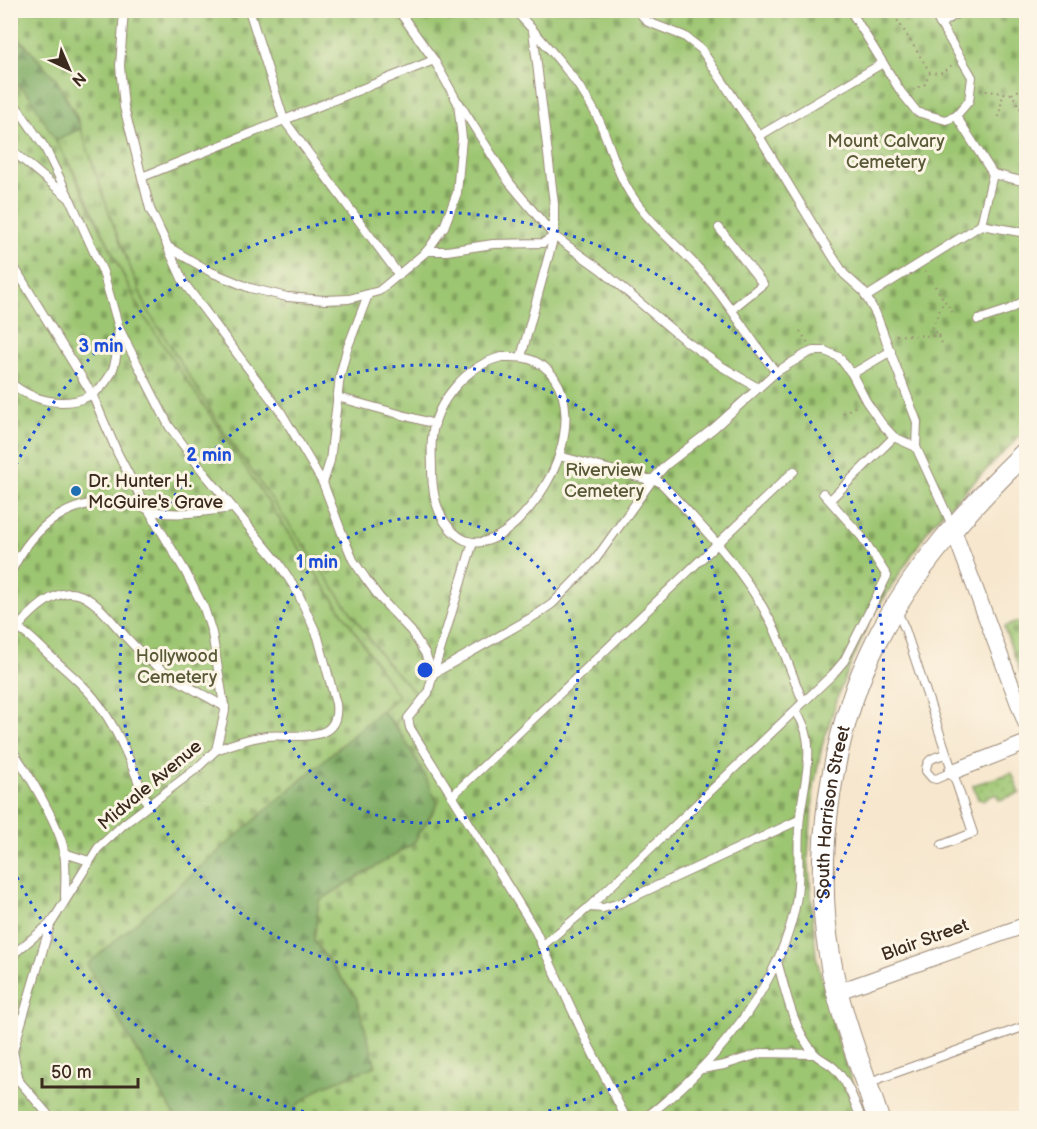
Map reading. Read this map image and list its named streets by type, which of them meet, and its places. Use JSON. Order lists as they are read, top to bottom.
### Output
{
  "streets": {
    "street": ["South Harrison Street", "Blair Street"],
    "lane": ["Midvale Avenue"]
  },
  "crossings": [
    ["South Harrison Street", "Blair Street"]
  ],
  "parks": ["Mount Calvary Cemetery", "Riverview Cemetery", "Hollywood Cemetery"],
  "places": ["Dr. Hunter H. McGuire's Grave"],
  "scale_bar": "50 m",
  "north": "bottom right",
  "rings": ["3 min", "2 min", "1 min"]
}
